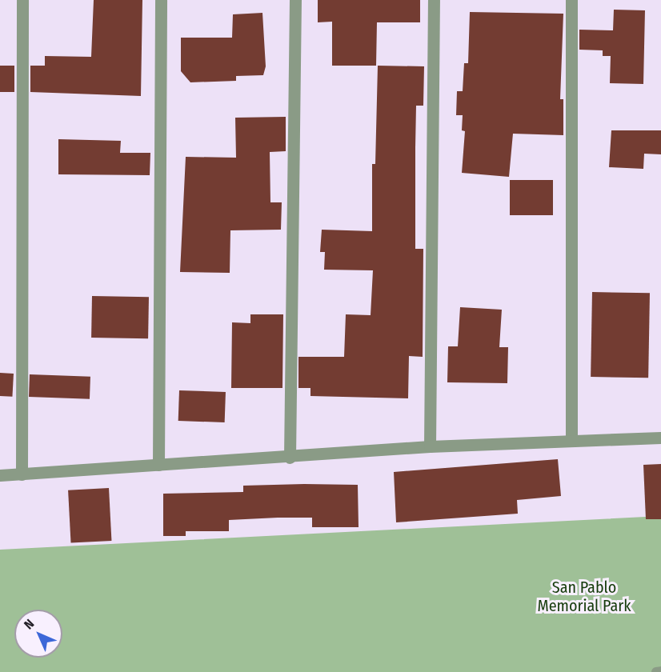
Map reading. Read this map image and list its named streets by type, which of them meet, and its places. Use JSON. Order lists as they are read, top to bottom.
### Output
{
  "parks": ["San Pablo Memorial Park"],
  "north": "top left"
}
